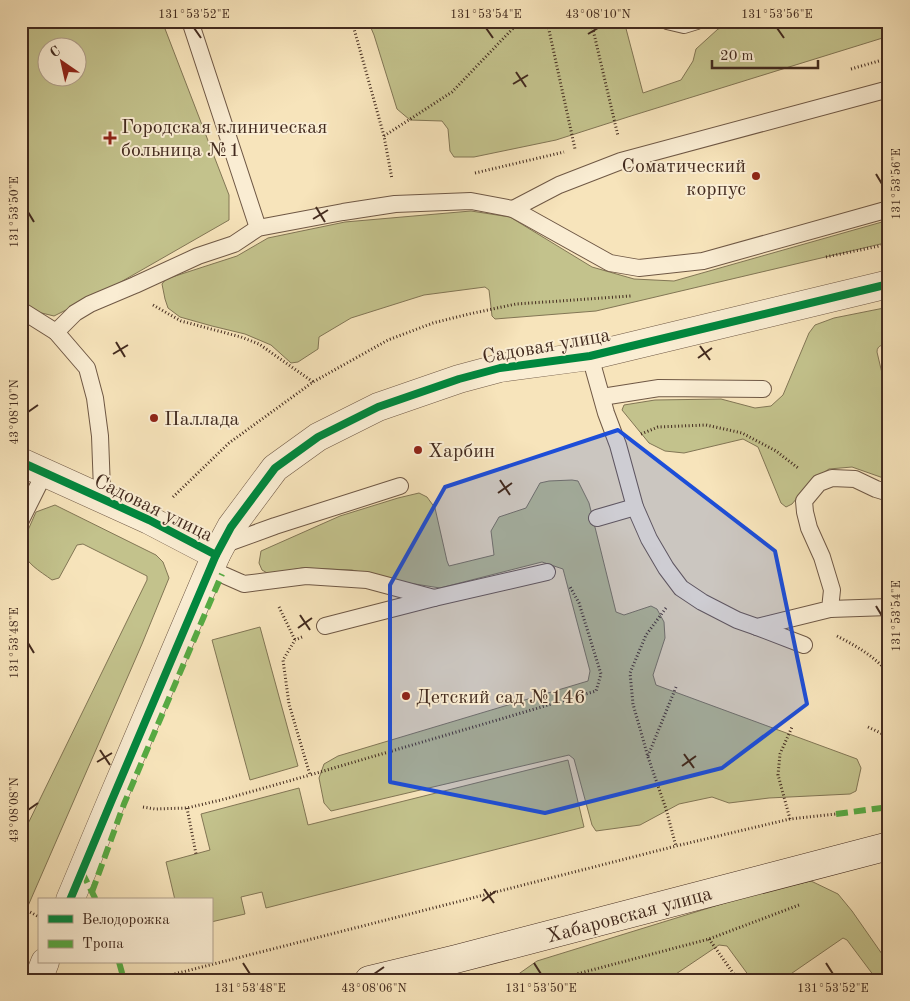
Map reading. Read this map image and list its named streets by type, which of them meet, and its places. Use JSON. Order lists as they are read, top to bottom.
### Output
{
  "streets": {
    "street": ["Садовая улица", "Хабаровская улица"]
  },
  "places": {
    "health": ["Городская клиническая больница №1"],
    "other": [
      "Соматический корпус",
      "Паллада",
      "Харбин",
      "Детский сад №146"
    ]
  },
  "legend": ["Велодорожка", "Тропа"],
  "scale_bar": "20 m",
  "north": "top left",
  "coordinates": [
    "131°53'52\"E",
    "131°53'54\"E",
    "43°08'10\"N",
    "131°53'56\"E",
    "131°53'50\"E",
    "131°53'48\"E",
    "43°08'08\"N",
    "43°08'06\"N"
  ]
}
